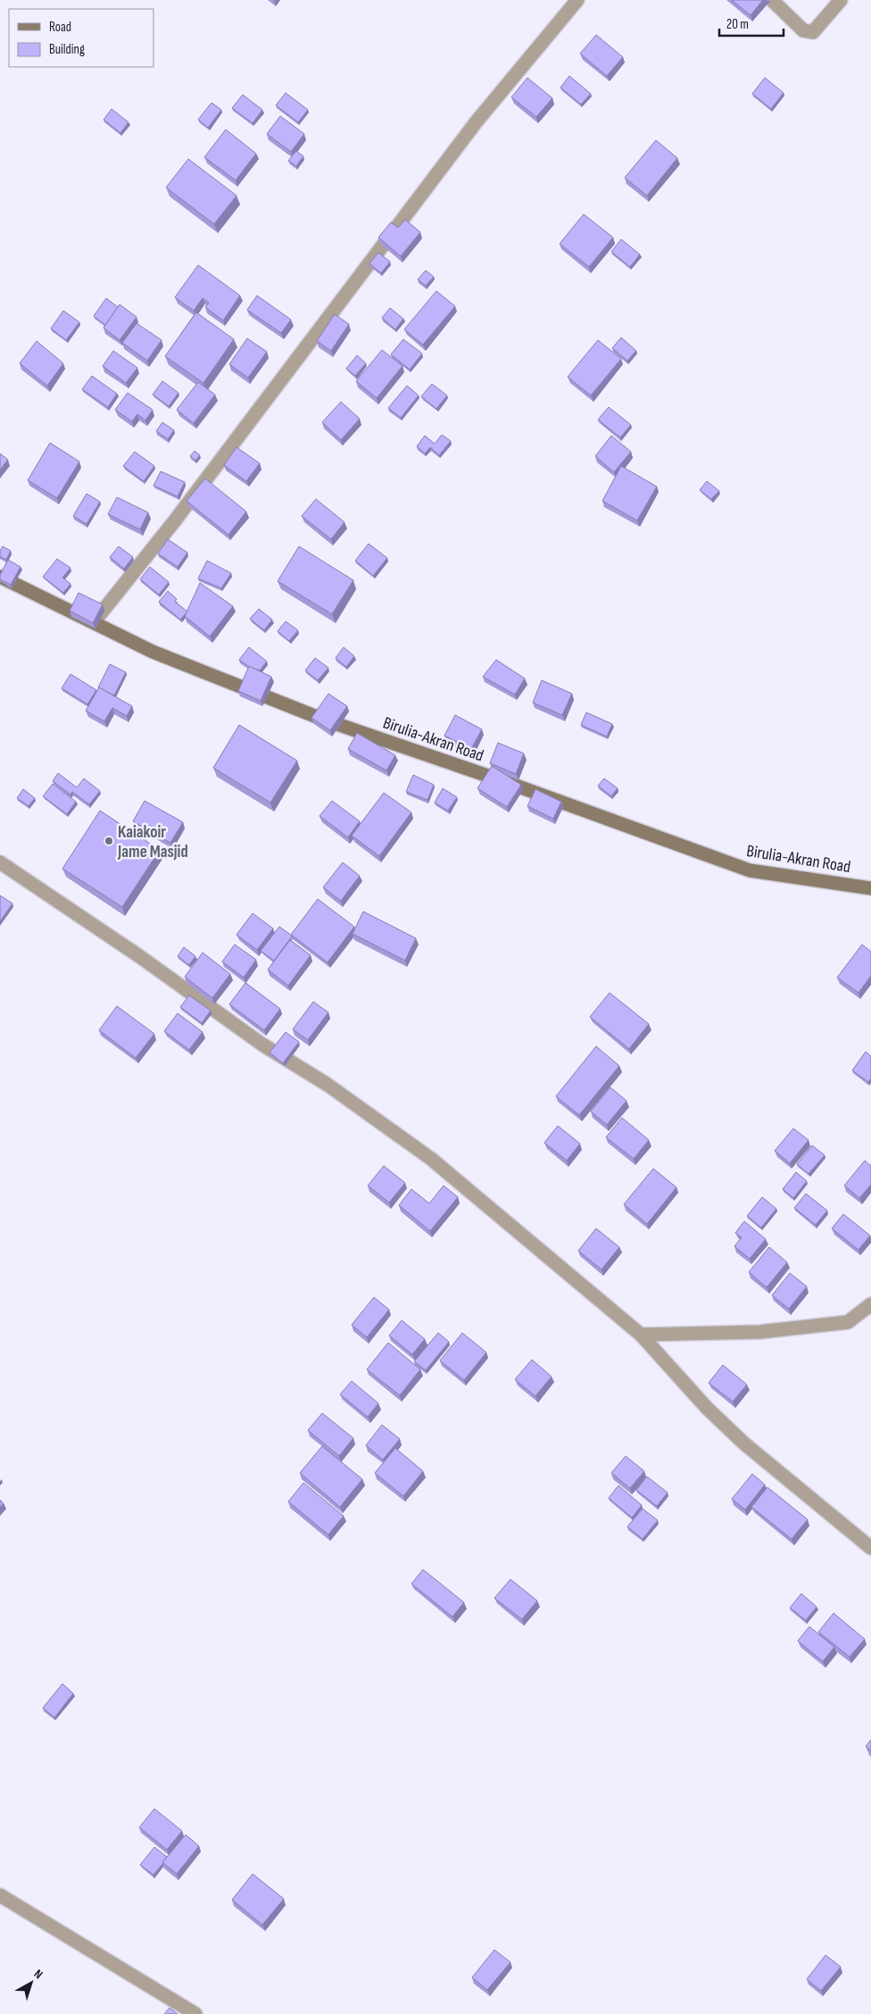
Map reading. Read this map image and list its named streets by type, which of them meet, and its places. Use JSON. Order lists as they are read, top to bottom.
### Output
{
  "streets": {
    "street": ["Birulia-Akran Road"]
  },
  "places": ["Kaiakoir Jame Masjid"],
  "legend": ["Road", "Building"],
  "scale_bar": "20 m",
  "north": "top right"
}
